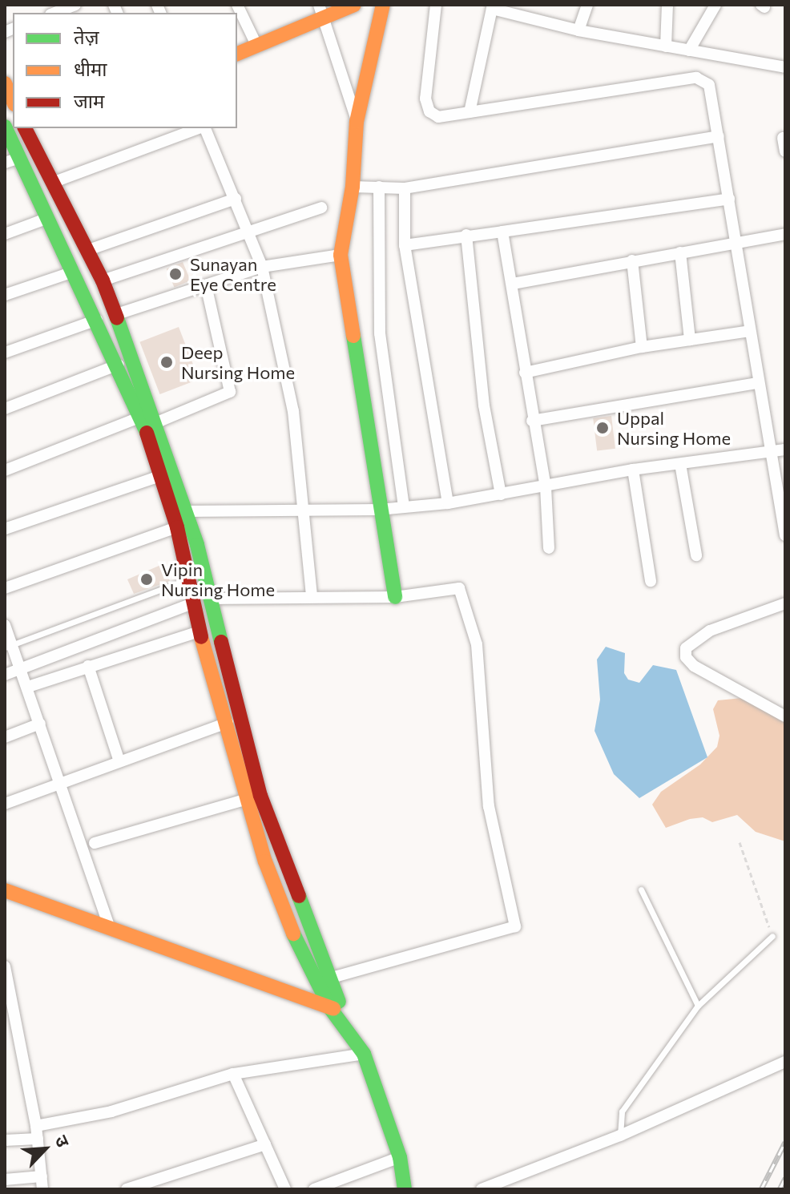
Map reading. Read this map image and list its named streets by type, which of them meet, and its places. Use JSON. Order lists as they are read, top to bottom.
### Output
{
  "places": [
    "Sunayan Eye Centre",
    "Deep Nursing Home",
    "Uppal Nursing Home",
    "Vipin Nursing Home"
  ],
  "legend": ["तेज़", "धीमा", "जाम"],
  "north": "top right"
}
